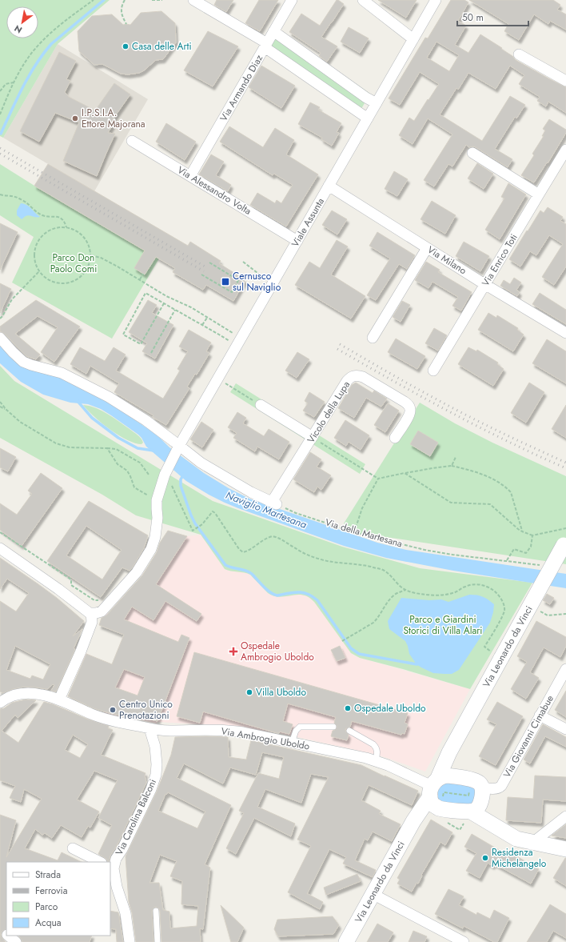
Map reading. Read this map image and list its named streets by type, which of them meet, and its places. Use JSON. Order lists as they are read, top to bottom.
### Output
{
  "streets": {
    "street": [
      "Via Armando Diaz",
      "Via Alessandro Volta",
      "Viale Assunta",
      "Via Milano",
      "Via Enrico Toti",
      "Vicolo della Lupa",
      "Via Leonardo da Vinci",
      "Via Giovanni Cimabue",
      "Via Ambrogio Uboldo",
      "Via Carolina Balconi"
    ],
    "path": ["Via della Martesana"]
  },
  "crossings": [
    ["Via Armando Diaz", "Via Alessandro Volta"],
    ["Via Alessandro Volta", "Viale Assunta"],
    ["Viale Assunta", "Via Milano"],
    ["Via Milano", "Via Enrico Toti"],
    ["Vicolo della Lupa", "Via della Martesana"],
    ["Via Leonardo da Vinci", "Via Ambrogio Uboldo"],
    ["Via Ambrogio Uboldo", "Via Carolina Balconi"]
  ],
  "water": ["Naviglio Martesana"],
  "parks": ["Parco Don Paolo Comi", "Parco e Giardini Storici di Villa Alari"],
  "places": {
    "other": [
      "Casa delle Arti",
      "I.P.S.I.A. Ettore Majorana",
      "Villa Uboldo",
      "Ospedale Uboldo",
      "Centro Unico Prenotazioni",
      "Residenza Michelangelo"
    ],
    "transit": ["Cernusco sul Naviglio"],
    "health": ["Ospedale Ambrogio Uboldo"]
  },
  "legend": [
    "Strada",
    "Ferrovia",
    "Parco",
    "Acqua"
  ],
  "scale_bar": "50 m",
  "north": "bottom left"
}
